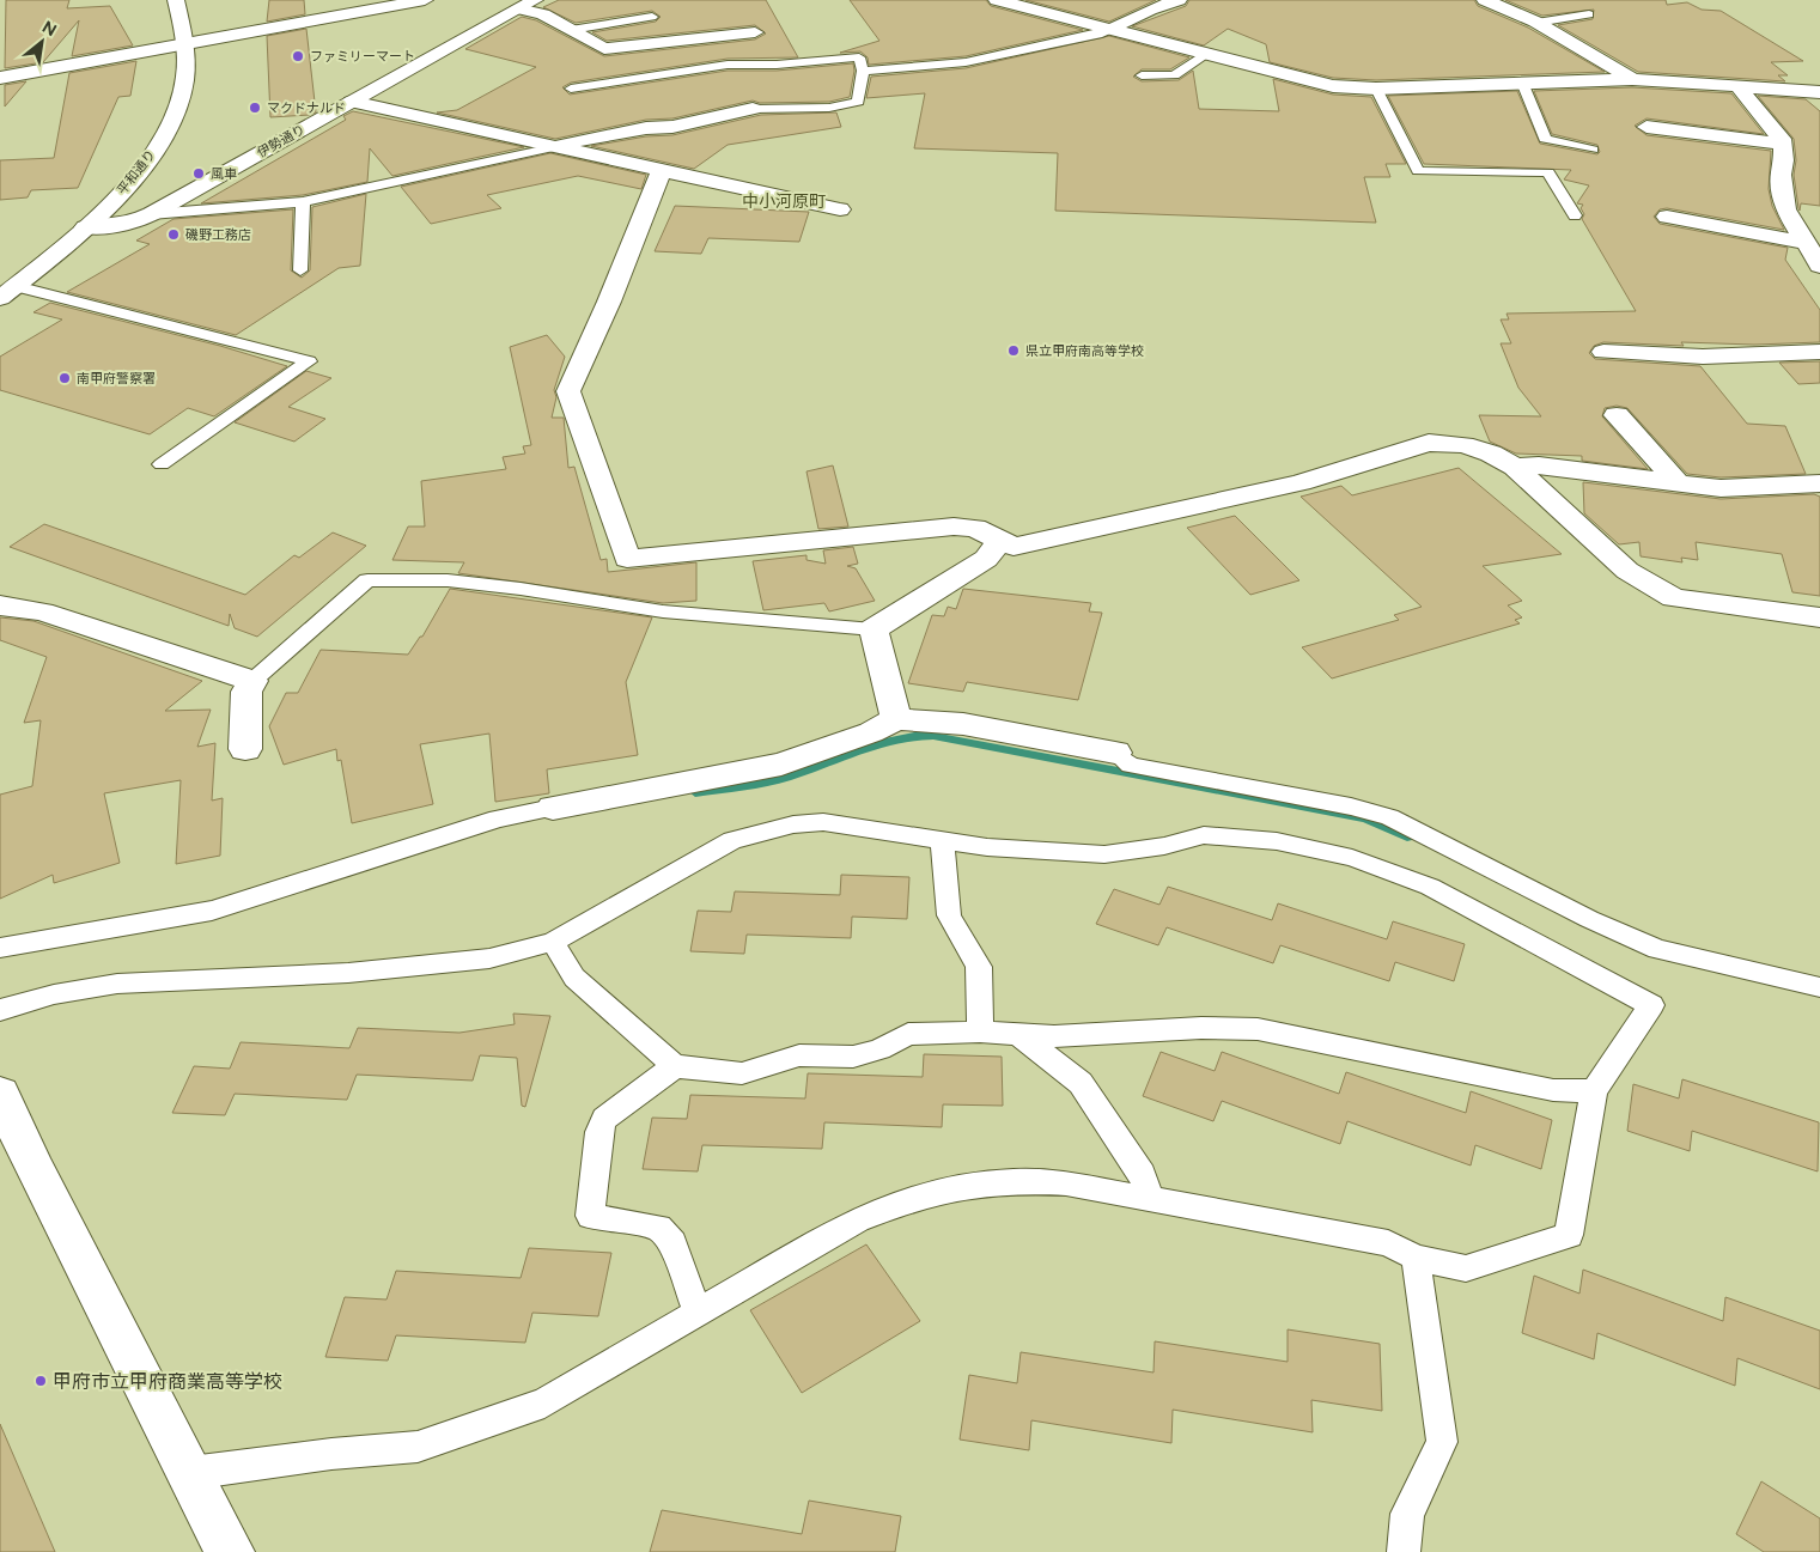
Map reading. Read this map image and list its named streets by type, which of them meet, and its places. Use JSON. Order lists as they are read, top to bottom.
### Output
{
  "streets": {
    "main road": ["伊勢通り", "平和通り"]
  },
  "crossings": [
    ["伊勢通り", "平和通り"]
  ],
  "districts": ["中小河原町"],
  "places": [
    "ファミリーマート",
    "マクドナルド",
    "風車",
    "磯野工務店",
    "県立甲府南高等学校",
    "南甲府警察署",
    "甲府市立甲府商業高等学校"
  ],
  "north": "top right"
}
